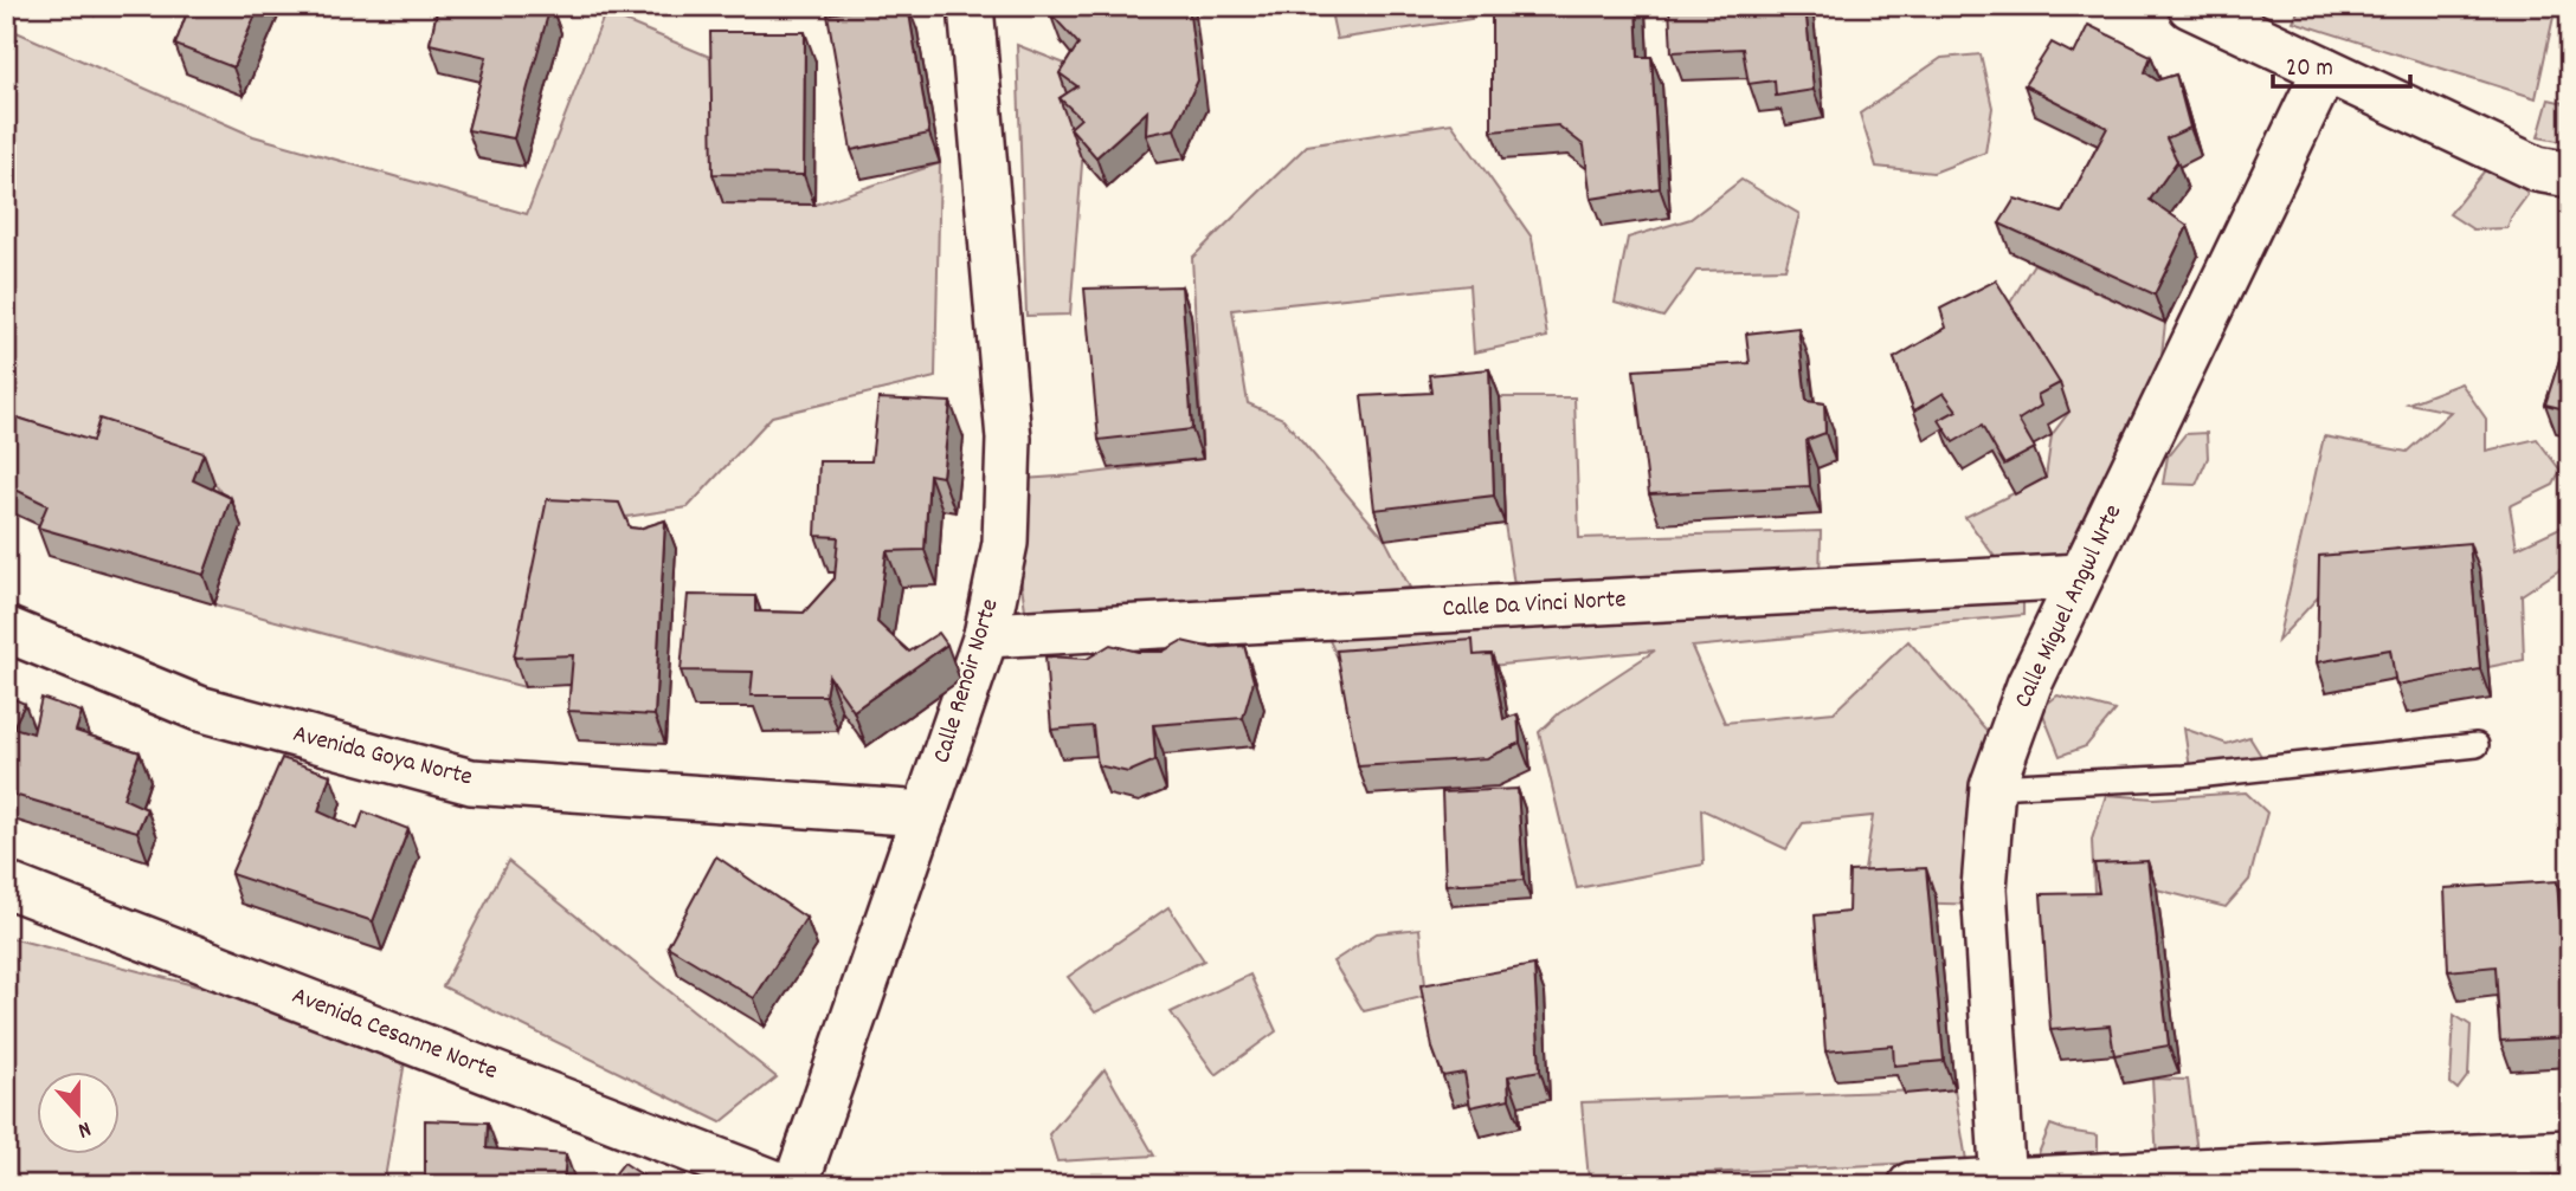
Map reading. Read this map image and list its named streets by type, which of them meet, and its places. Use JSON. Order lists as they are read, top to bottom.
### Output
{
  "streets": {
    "street": [
      "Calle Da Vinci Norte",
      "Calle Miguel Angwl Nrte",
      "Calle Renoir Norte",
      "Avenida Goya Norte",
      "Avenida Cesanne Norte"
    ]
  },
  "crossings": [
    ["Calle Da Vinci Norte", "Calle Miguel Angwl Nrte"],
    ["Calle Da Vinci Norte", "Calle Renoir Norte"],
    ["Calle Renoir Norte", "Avenida Goya Norte"]
  ],
  "scale_bar": "20 m",
  "north": "bottom"
}
